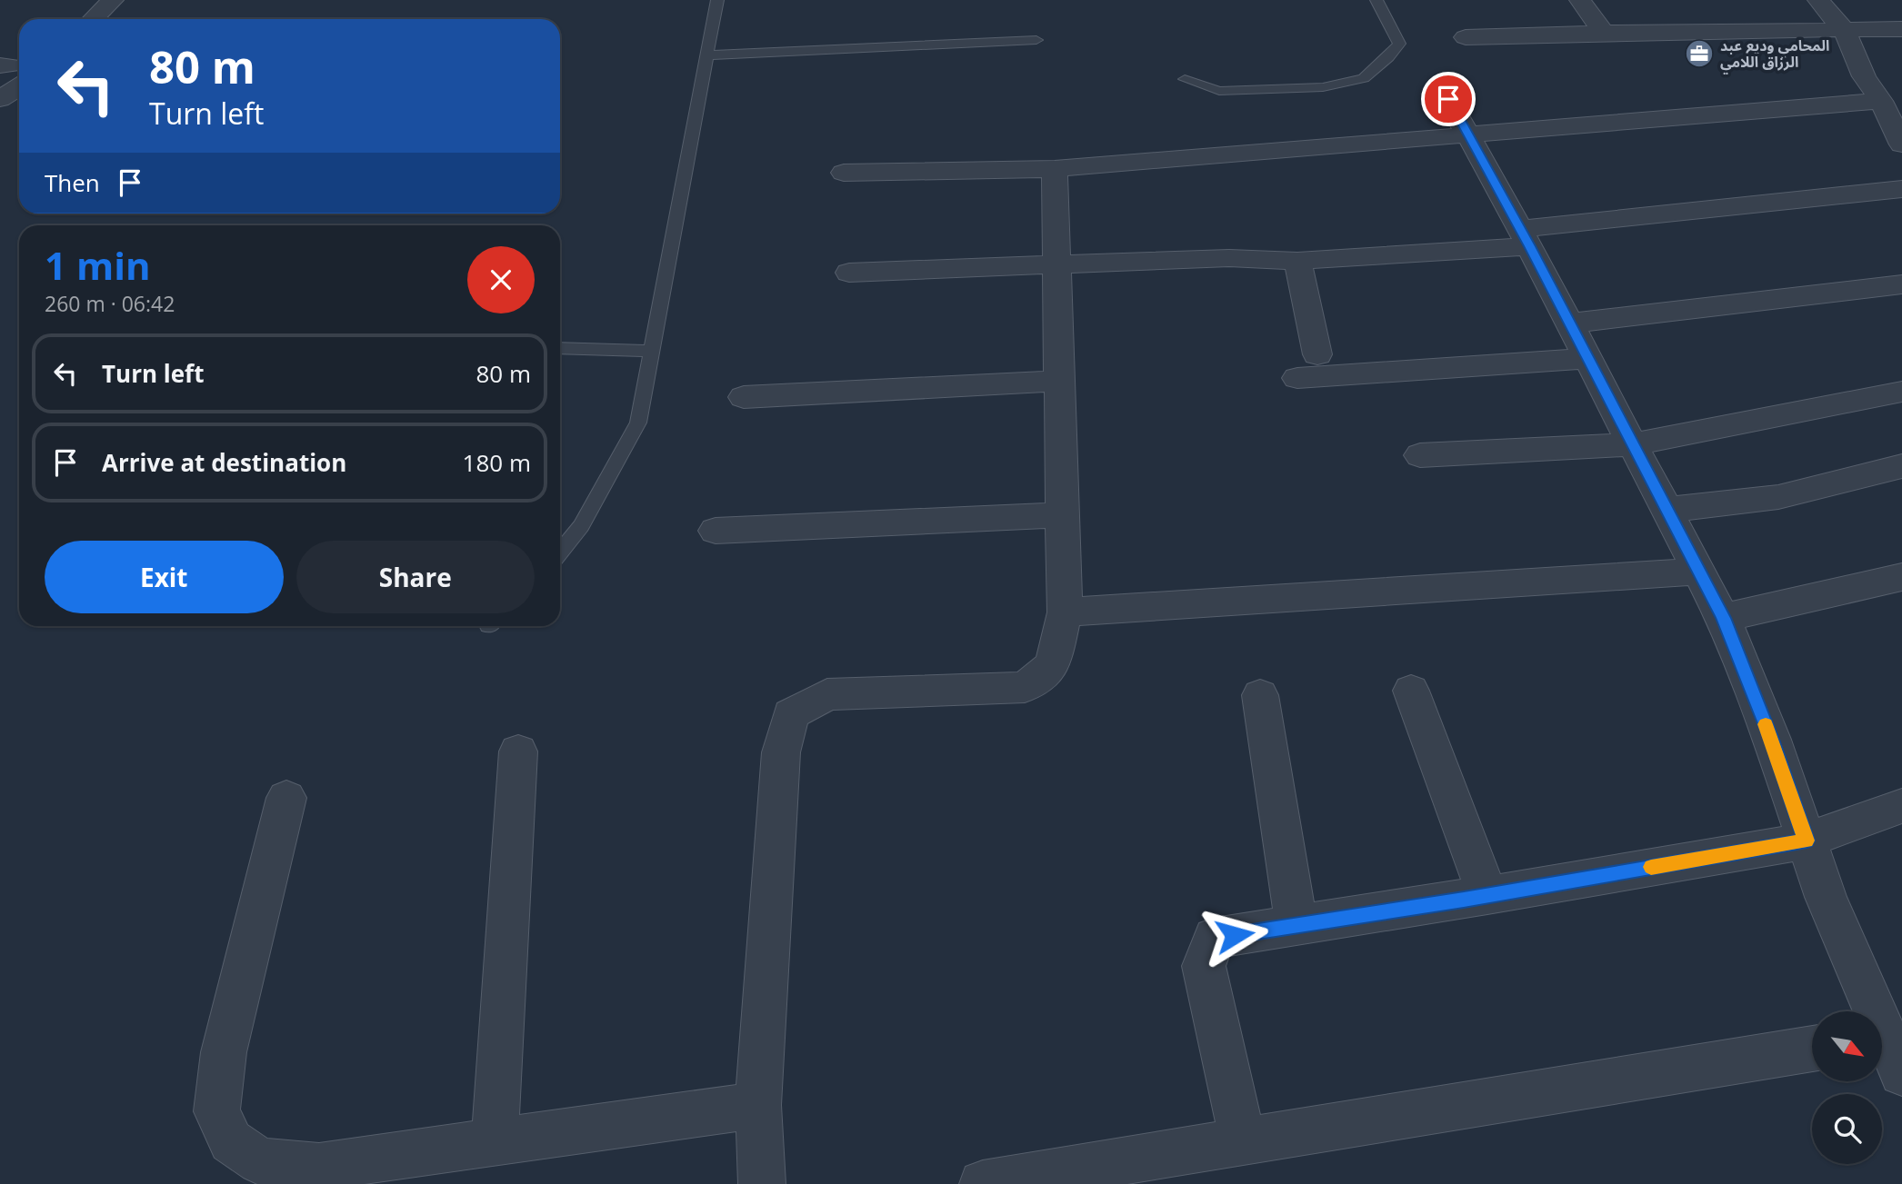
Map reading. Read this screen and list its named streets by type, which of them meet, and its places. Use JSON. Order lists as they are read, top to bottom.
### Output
{
  "places": {
    "office": ["المحامي وديع عبد الرزاق اللامي"]
  },
  "north": "bottom right",
  "page": {
    "turn": ["80 m", "Turn left"],
    "then": "Then",
    "heading": ["1 min", "260 m · 06:42"],
    "list": [
      {
        "name": "Turn left",
        "value": "80 m"
      },
      {
        "name": "Arrive at destination",
        "value": "180 m"
      }
    ],
    "buttons": ["Exit", "Share"]
  }
}
